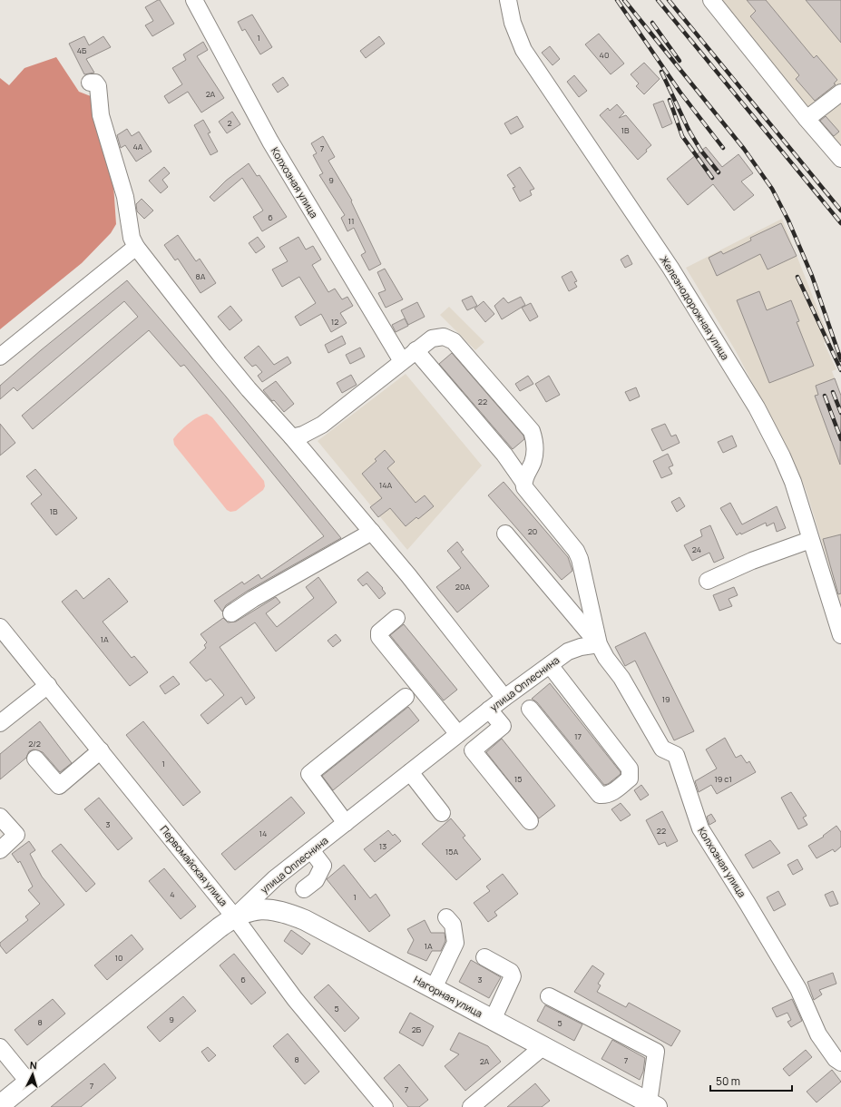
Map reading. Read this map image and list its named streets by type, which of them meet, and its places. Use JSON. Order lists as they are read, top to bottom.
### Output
{
  "streets": {
    "main road": ["улица Оплеснина", "Нагорная улица"],
    "street": ["Колхозная улица", "Железнодорожная улица", "Первомайская улица"]
  },
  "crossings": [
    ["Колхозная улица", "улица Оплеснина"],
    ["улица Оплеснина", "Первомайская улица"],
    ["улица Оплеснина", "Нагорная улица"],
    ["Первомайская улица", "Нагорная улица"]
  ],
  "house_numbers": [
    "1",
    "4Б",
    "40",
    "2А",
    "2",
    "1В",
    "4А",
    "7",
    "9",
    "6",
    "11",
    "8А",
    "12",
    "22",
    "14А",
    "1В",
    "20",
    "24",
    "20А",
    "1А",
    "19",
    "17",
    "2/2",
    "1",
    "15",
    "19 с1",
    "3",
    "22",
    "14",
    "13",
    "15А",
    "4",
    "1",
    "1А",
    "10",
    "6",
    "3",
    "5",
    "9",
    "8",
    "5",
    "2Б",
    "8",
    "7",
    "2А",
    "7",
    "7"
  ],
  "scale_bar": "50 m",
  "north": "top"
}
